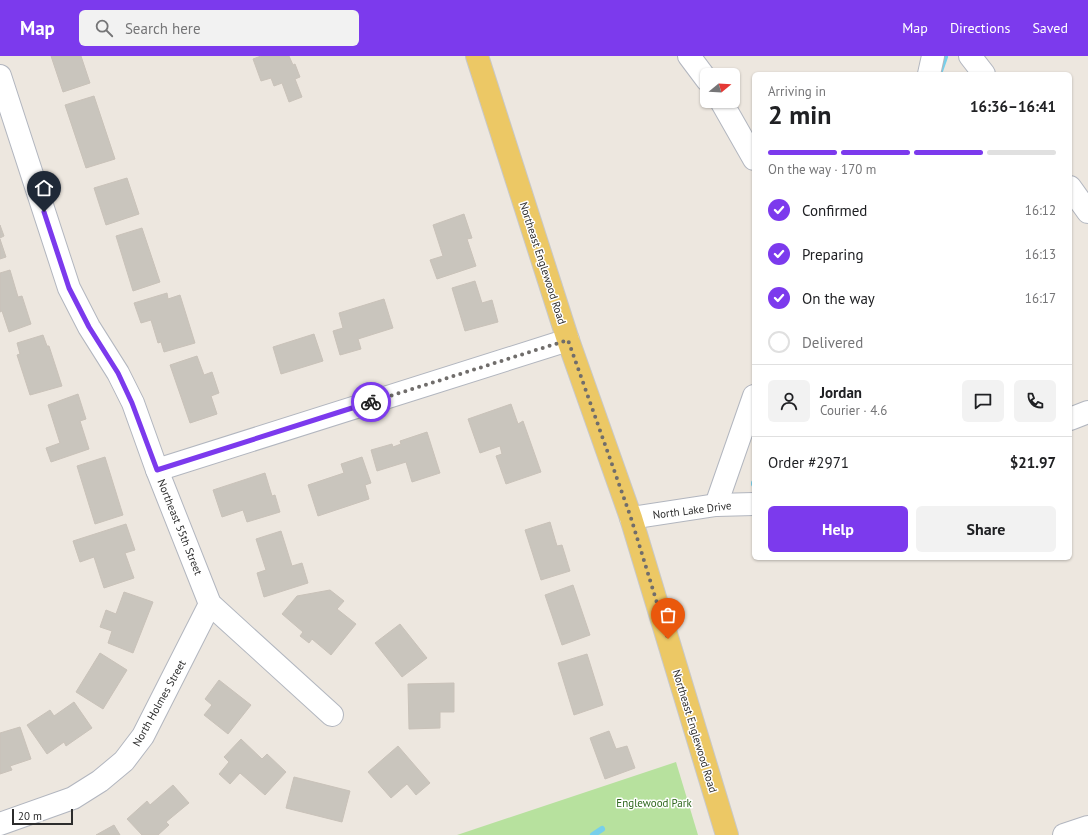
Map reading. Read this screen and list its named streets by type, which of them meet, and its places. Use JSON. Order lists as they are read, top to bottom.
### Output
{
  "streets": {
    "main road": ["Northeast Englewood Road"],
    "street": ["North Lake Drive", "Northeast 55th Street", "North Holmes Street"]
  },
  "crossings": [
    ["Northeast Englewood Road", "North Lake Drive"],
    ["Northeast 55th Street", "North Holmes Street"]
  ],
  "parks": ["Englewood Park"],
  "scale_bar": "20 m",
  "north": "right",
  "page": {
    "header": "Map",
    "search": "Search here",
    "nav": ["Map", "Directions", "Saved"],
    "heading": ["2 min", "Arriving in", "16:36–16:41"],
    "panel": [
      "Jordan",
      "Courier · 4.6",
      "Order #2971",
      "$21.97"
    ],
    "bar": "On the way · 170 m",
    "list": [
      ["Confirmed", "16:12"],
      ["Preparing", "16:13"],
      ["On the way", "16:17"],
      "Delivered"
    ],
    "buttons": ["Help", "Share"],
    "scale": "20 m"
  }
}
